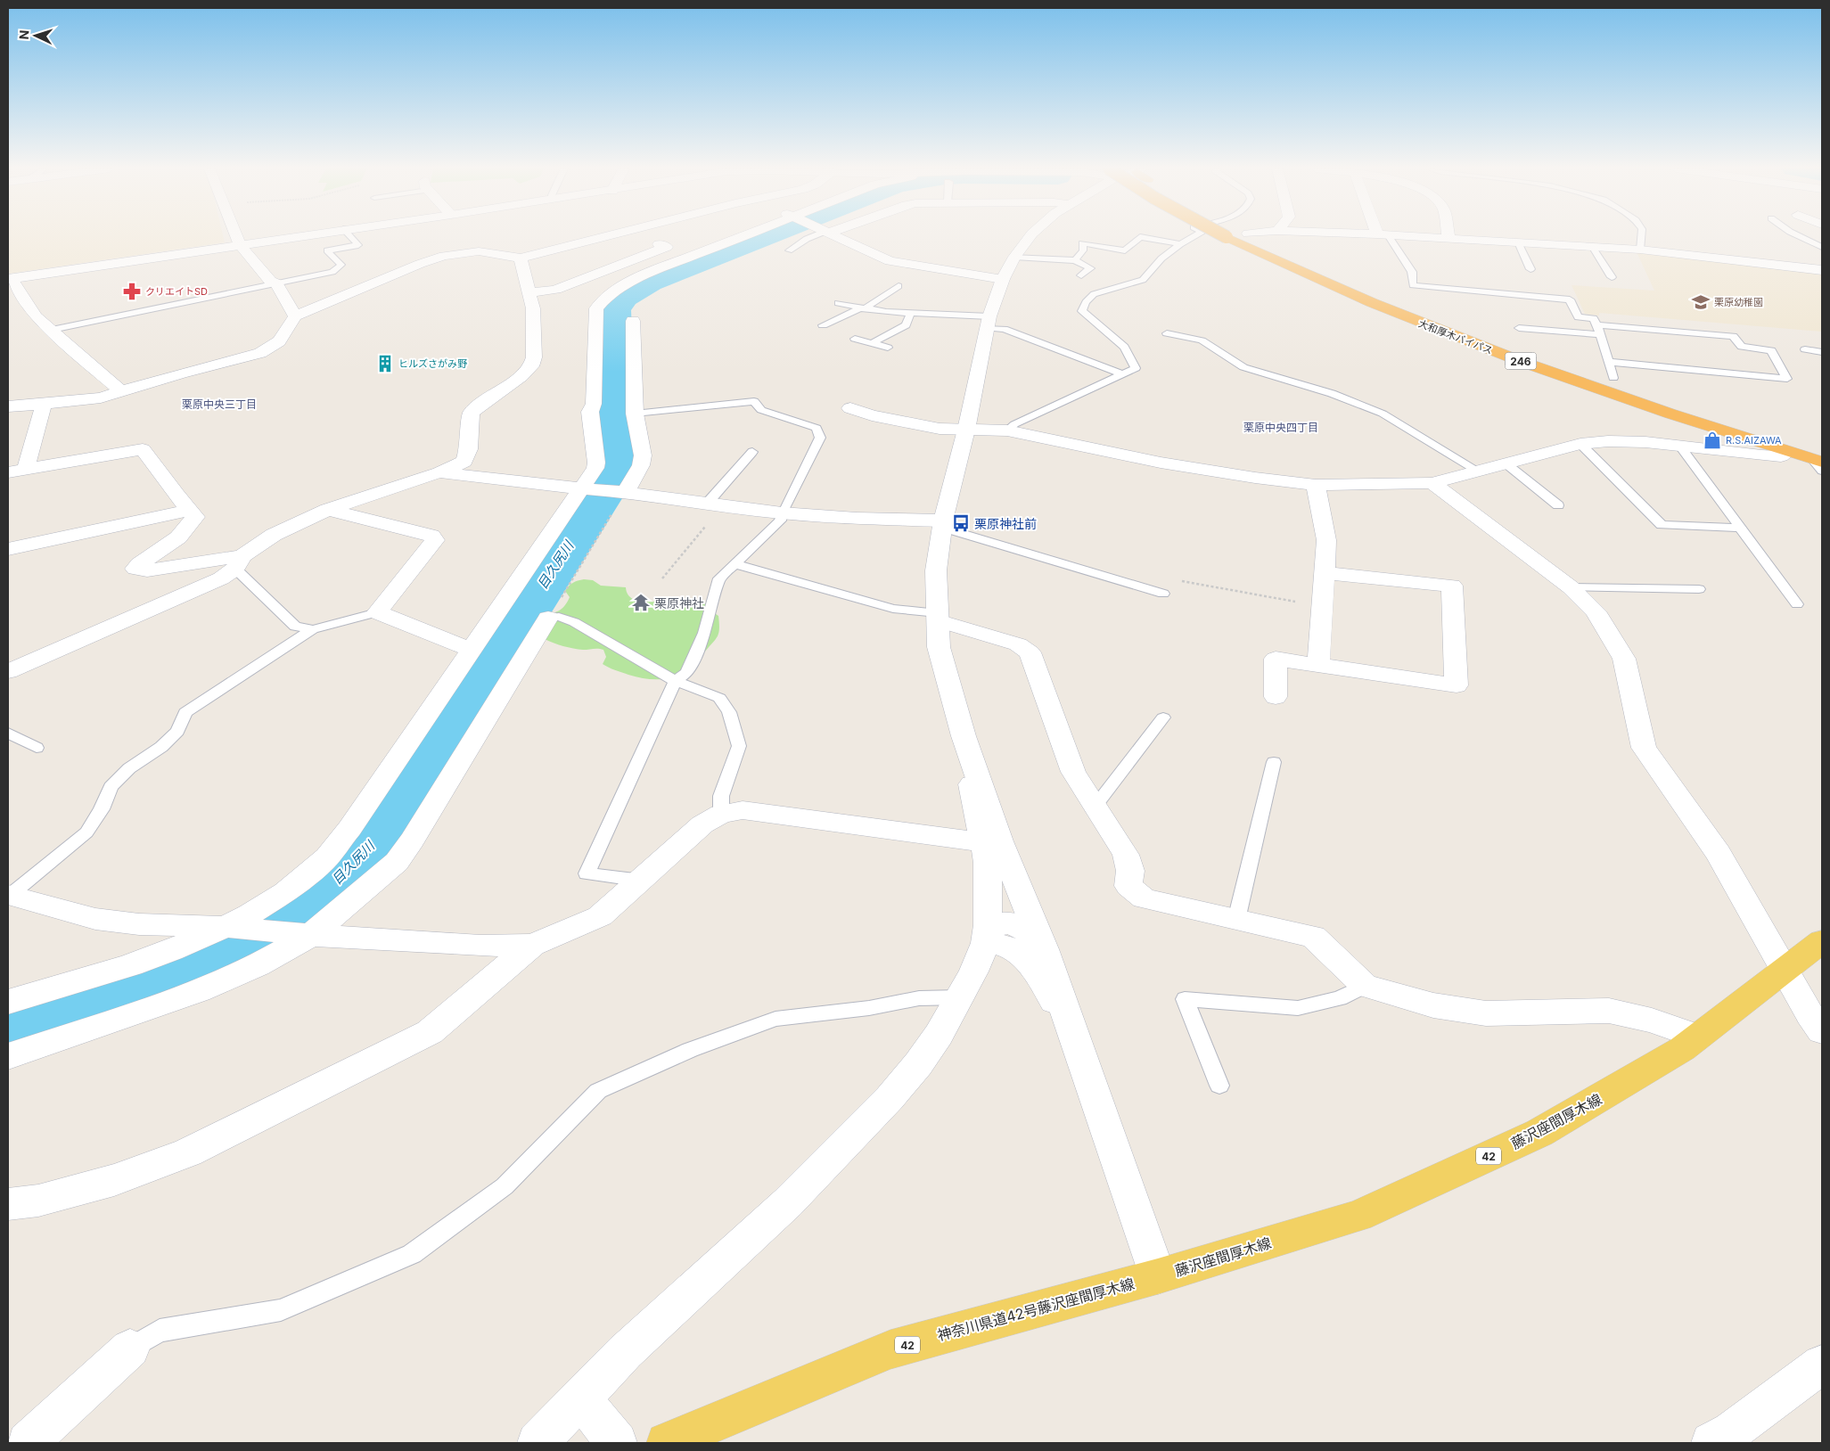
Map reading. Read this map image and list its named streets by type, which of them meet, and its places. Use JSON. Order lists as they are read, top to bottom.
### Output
{
  "streets": {
    "highway": ["大和厚木バイパス", "246"],
    "main road": ["藤沢座間厚木線", "42", "神奈川県道42号藤沢座間厚木線"]
  },
  "crossings": [
    ["藤沢座間厚木線", "神奈川県道42号藤沢座間厚木線"]
  ],
  "districts": ["栗原中央三丁目", "栗原中央四丁目"],
  "water": ["目久尻川"],
  "places": {
    "pharmacy": ["クリエイトSD"],
    "school or university": ["栗原幼稚園"],
    "building": ["ヒルズさがみ野"],
    "shop": ["R.S.AIZAWA"],
    "bus stop": ["栗原神社前"],
    "temple": ["栗原神社"]
  },
  "north": "left"
}
